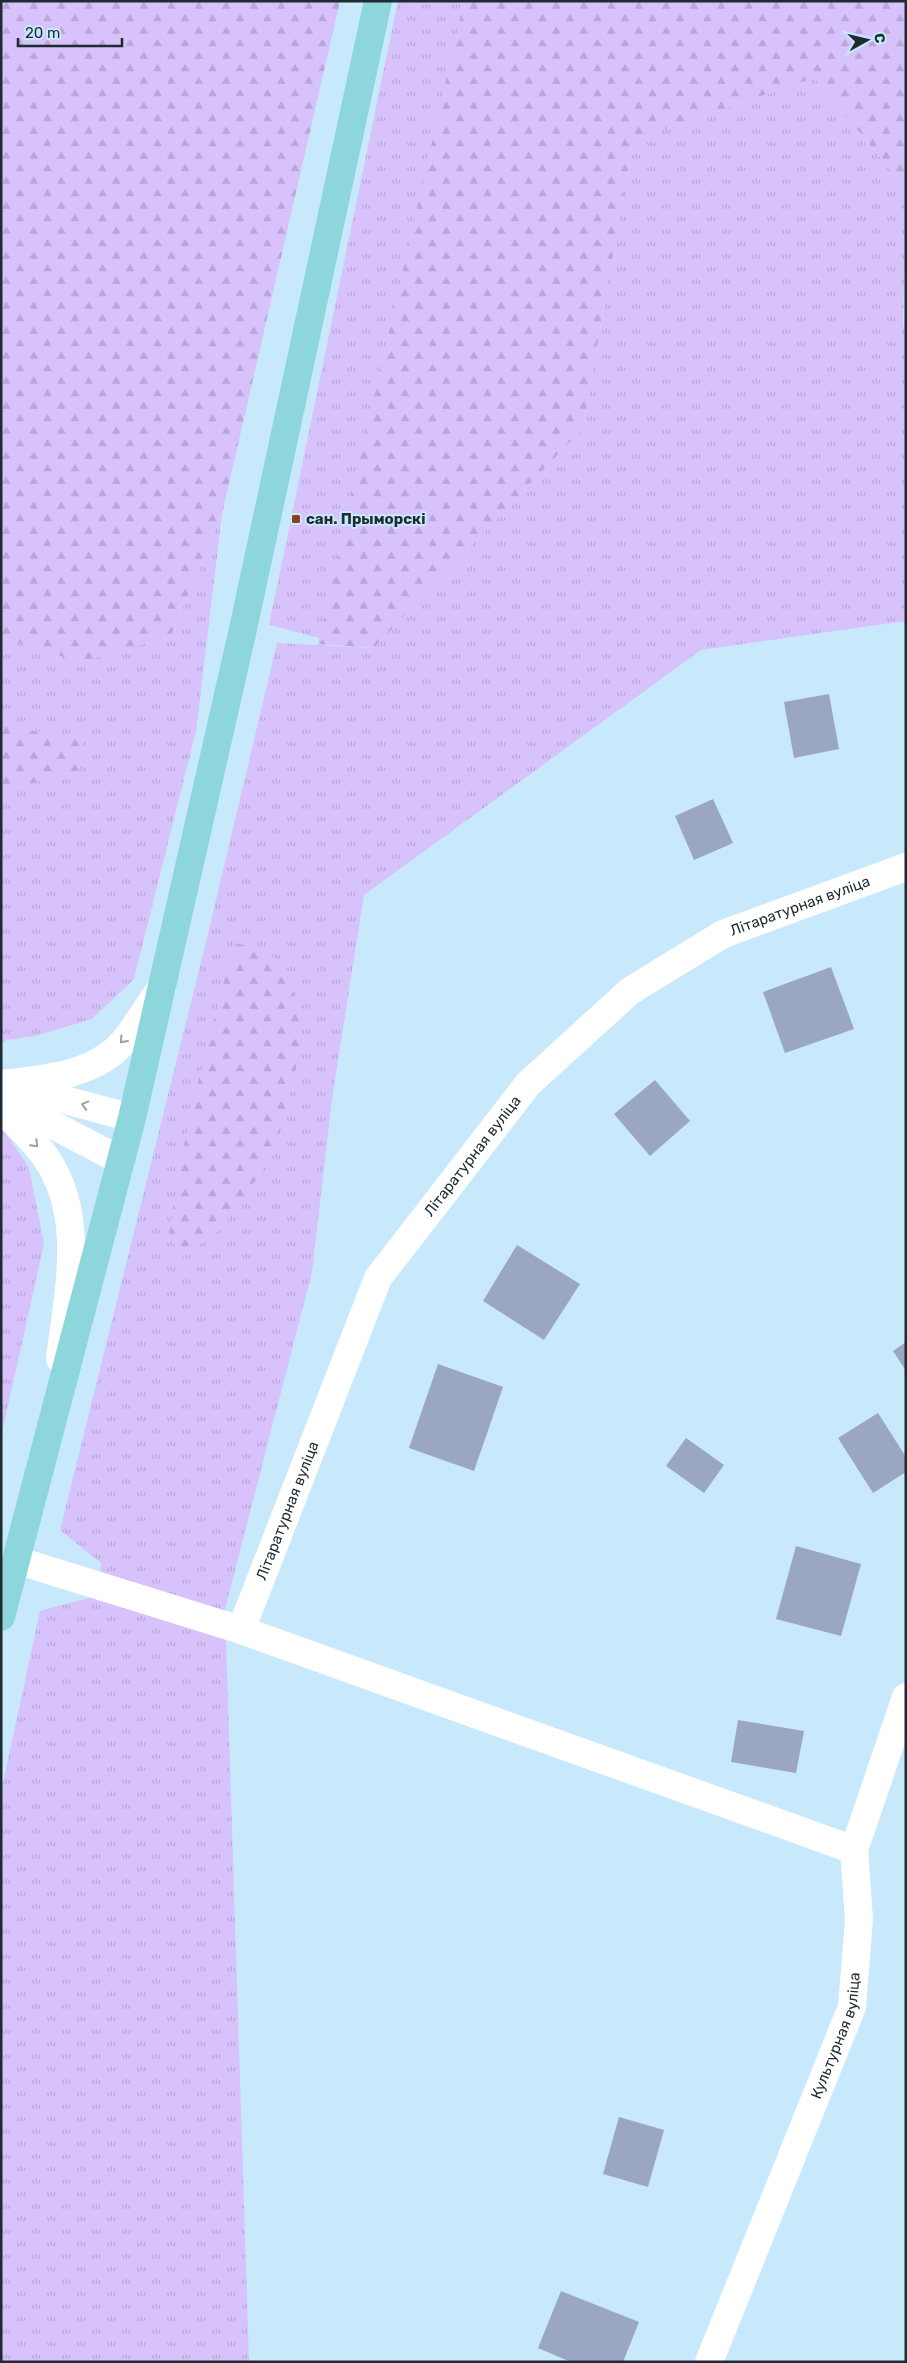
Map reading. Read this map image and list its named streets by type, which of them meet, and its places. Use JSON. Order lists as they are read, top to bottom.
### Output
{
  "streets": {
    "street": ["Літаратурная вуліца", "Культурная вуліца"]
  },
  "places": {
    "transit": ["сан. Прыморскі"]
  },
  "scale_bar": "20 m",
  "north": "right"
}
